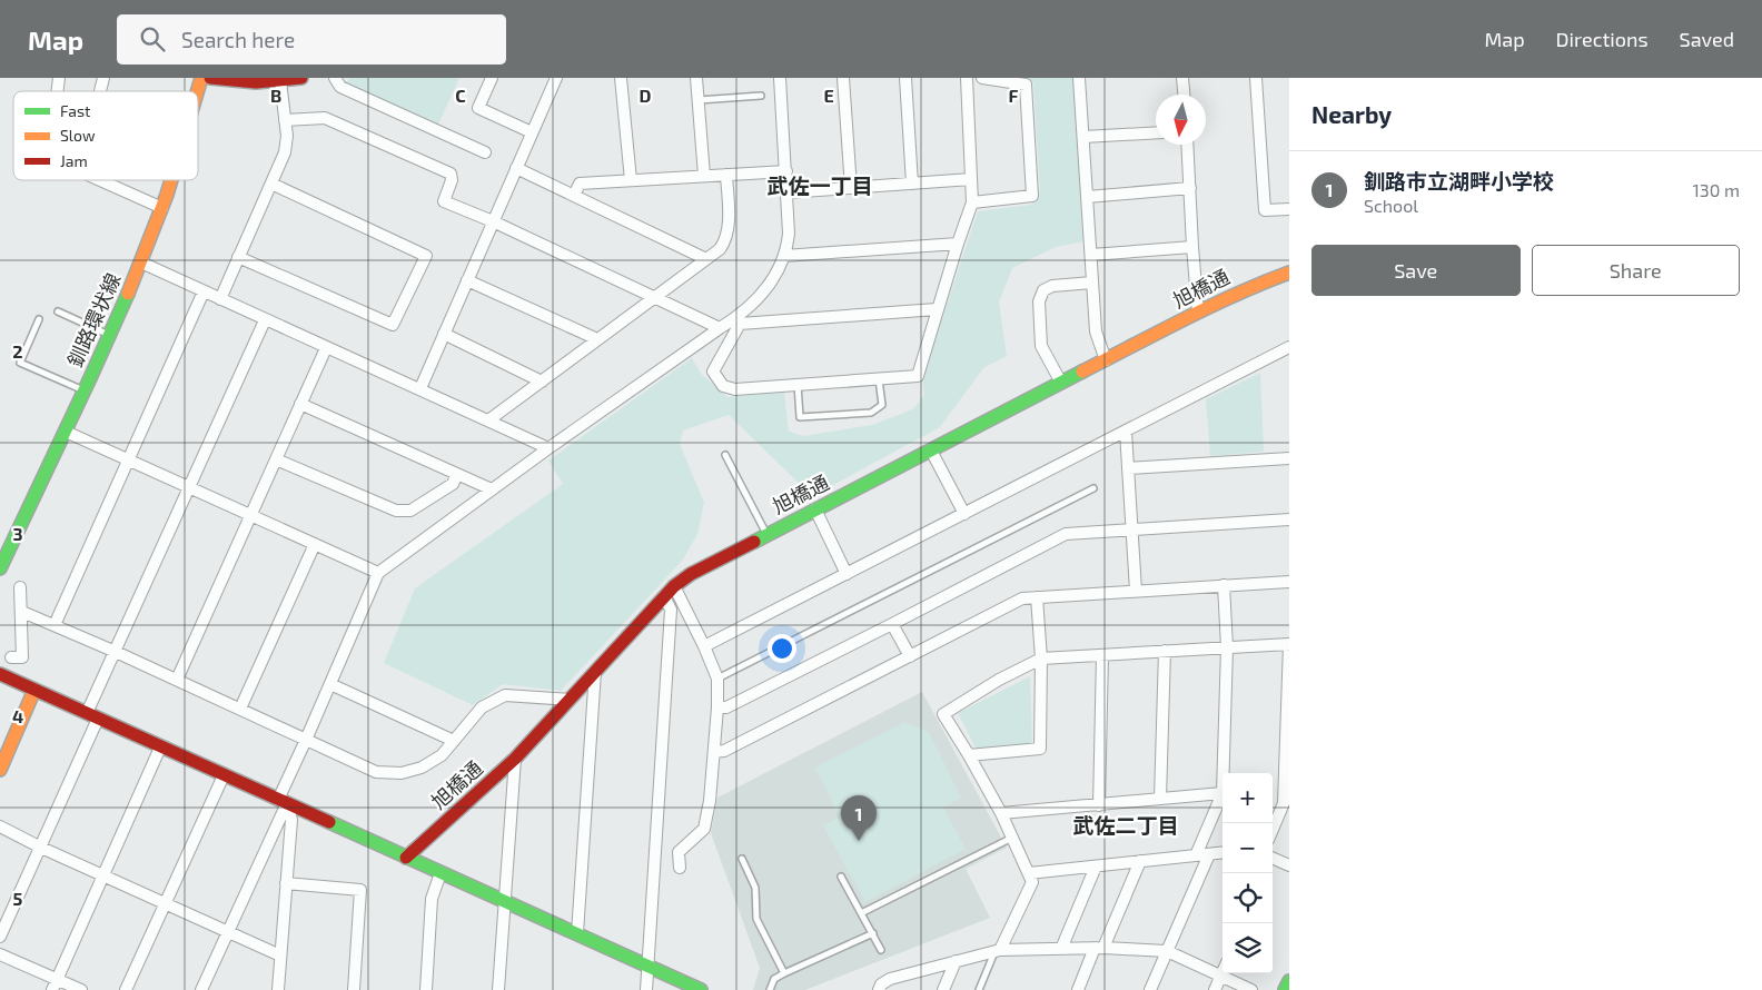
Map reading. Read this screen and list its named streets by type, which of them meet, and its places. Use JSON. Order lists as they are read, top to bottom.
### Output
{
  "streets": {
    "street": ["旭橋通", "釧路環状線"]
  },
  "districts": ["武佐一丁目", "武佐二丁目"],
  "legend": ["Fast", "Slow", "Jam"],
  "north": "bottom",
  "page": {
    "header": "Map",
    "search": "Search here",
    "nav": ["Map", "Directions", "Saved"],
    "heading": "Nearby",
    "list": [
      {
        "mark": "1",
        "name": "釧路市立湖畔小学校",
        "note": "School",
        "value": "130 m"
      }
    ],
    "buttons": ["Save", "Share"],
    "map_buttons": ["+", "−"],
    "pins": "1"
  },
  "grid": {
    "columns": [
      "B",
      "C",
      "D",
      "E",
      "F"
    ],
    "rows": [
      "2",
      "3",
      "4",
      "5"
    ]
  }
}
